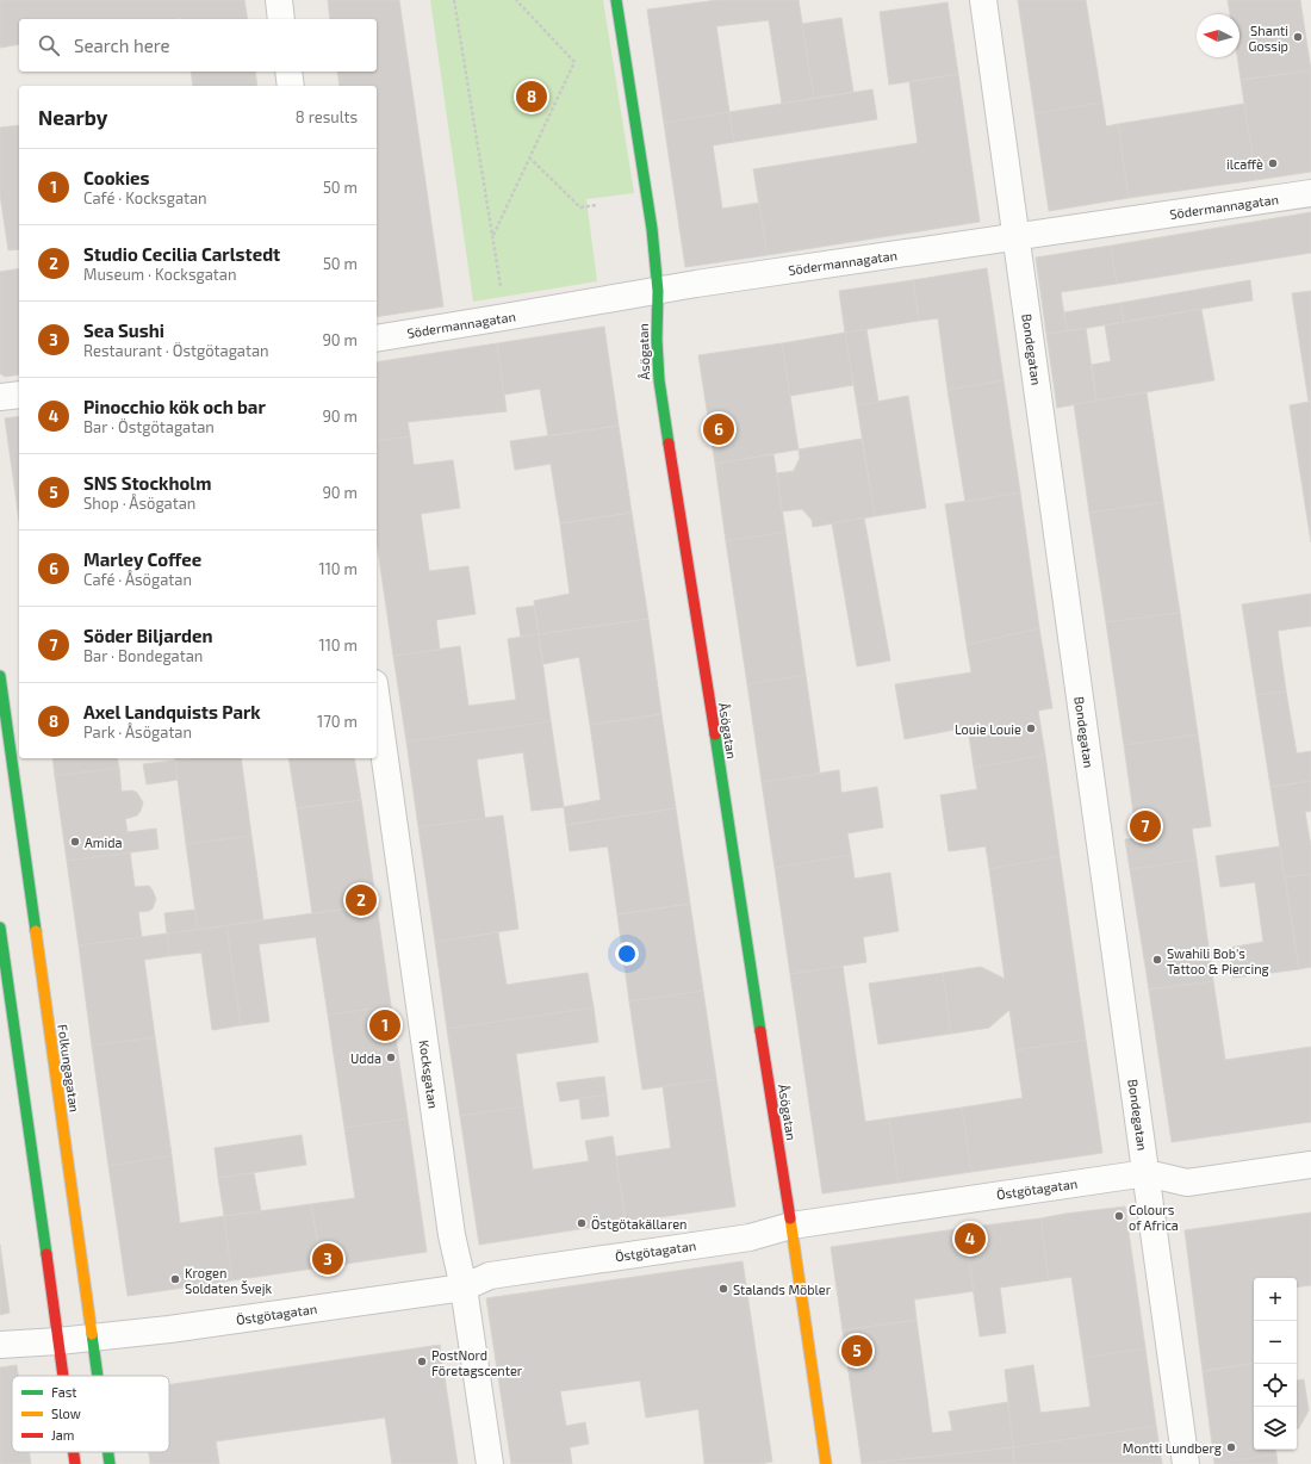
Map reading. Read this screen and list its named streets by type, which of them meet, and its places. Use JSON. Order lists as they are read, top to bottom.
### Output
{
  "streets": {
    "street": [
      "Södermannagatan",
      "Bondegatan",
      "Åsögatan",
      "Folkungagatan",
      "Kocksgatan",
      "Östgötagatan"
    ]
  },
  "crossings": [
    ["Södermannagatan", "Bondegatan"],
    ["Södermannagatan", "Åsögatan"],
    ["Bondegatan", "Östgötagatan"],
    ["Åsögatan", "Östgötagatan"],
    ["Folkungagatan", "Östgötagatan"],
    ["Kocksgatan", "Östgötagatan"]
  ],
  "places": [
    "Shanti Gossip",
    "ilcaffè",
    "Louie Louie",
    "Amida",
    "Swahili Bob's Tattoo & Piercing",
    "Udda",
    "Colours of Africa",
    "Östgötakällaren",
    "Krogen Soldaten Švejk",
    "Stalands Möbler",
    "PostNord Företagscenter",
    "Montti Lundberg"
  ],
  "legend": ["Fast", "Slow", "Jam"],
  "north": "left",
  "page": {
    "search": "Search here",
    "pins": [
      "8",
      "6",
      "7",
      "2",
      "1",
      "4",
      "3",
      "5"
    ],
    "heading": ["Nearby", "8 results"],
    "list": [
      {
        "mark": "1",
        "name": "Cookies",
        "note": "Café · Kocksgatan",
        "value": "50 m"
      },
      {
        "mark": "2",
        "name": "Studio Cecilia Carlstedt",
        "note": "Museum · Kocksgatan",
        "value": "50 m"
      },
      {
        "mark": "3",
        "name": "Sea Sushi",
        "note": "Restaurant · Östgötagatan",
        "value": "90 m"
      },
      {
        "mark": "4",
        "name": "Pinocchio kök och bar",
        "note": "Bar · Östgötagatan",
        "value": "90 m"
      },
      {
        "mark": "5",
        "name": "SNS Stockholm",
        "note": "Shop · Åsögatan",
        "value": "90 m"
      },
      {
        "mark": "6",
        "name": "Marley Coffee",
        "note": "Café · Åsögatan",
        "value": "110 m"
      },
      {
        "mark": "7",
        "name": "Söder Biljarden",
        "note": "Bar · Bondegatan",
        "value": "110 m"
      },
      {
        "mark": "8",
        "name": "Axel Landquists Park",
        "note": "Park · Åsögatan",
        "value": "170 m"
      }
    ],
    "map_buttons": ["+", "−"]
  }
}
